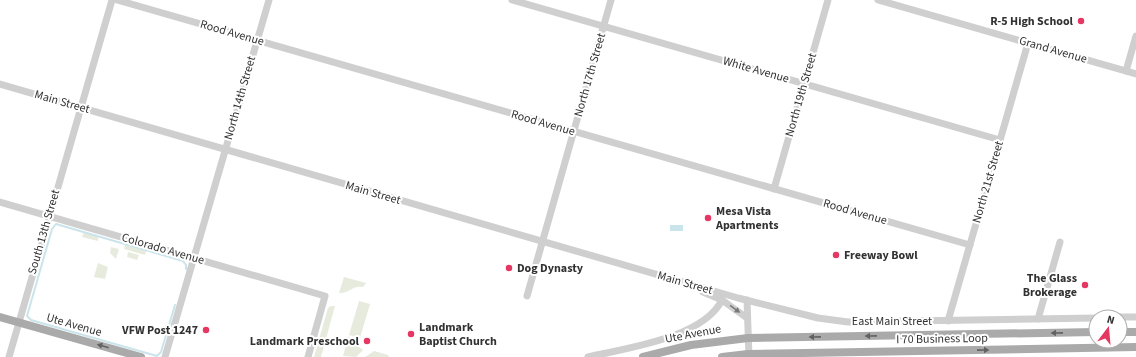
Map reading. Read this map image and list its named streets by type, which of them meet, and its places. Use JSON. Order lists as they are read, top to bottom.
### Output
{
  "streets": {
    "main road": ["Ute Avenue", "I 70 Business Loop"],
    "street": [
      "Rood Avenue",
      "Grand Avenue",
      "White Avenue",
      "North 17th Street",
      "North 19th Street",
      "North 14th Street",
      "Main Street",
      "North 21st Street",
      "South 13th Street",
      "Colorado Avenue",
      "East Main Street"
    ]
  },
  "crossings": [
    ["Rood Avenue", "North 17th Street"],
    ["Rood Avenue", "North 19th Street"],
    ["Rood Avenue", "North 14th Street"],
    ["Rood Avenue", "North 21st Street"],
    ["Grand Avenue", "North 21st Street"],
    ["White Avenue", "North 17th Street"],
    ["White Avenue", "North 19th Street"],
    ["White Avenue", "North 21st Street"],
    ["North 17th Street", "Main Street"],
    ["North 14th Street", "Main Street"],
    ["North 14th Street", "Colorado Avenue"],
    ["Main Street", "South 13th Street"],
    ["Main Street", "East Main Street"],
    ["North 21st Street", "East Main Street"],
    ["South 13th Street", "Colorado Avenue"],
    ["South 13th Street", "Ute Avenue"],
    ["Ute Avenue", "I 70 Business Loop"]
  ],
  "one_way": ["Ute Avenue"],
  "places": [
    "R-5 High School",
    "Mesa Vista Apartments",
    "Freeway Bowl",
    "Dog Dynasty",
    "The Glass Brokerage",
    "VFW Post 1247",
    "Landmark Baptist Church",
    "Landmark Preschool"
  ],
  "north": "top"
}
